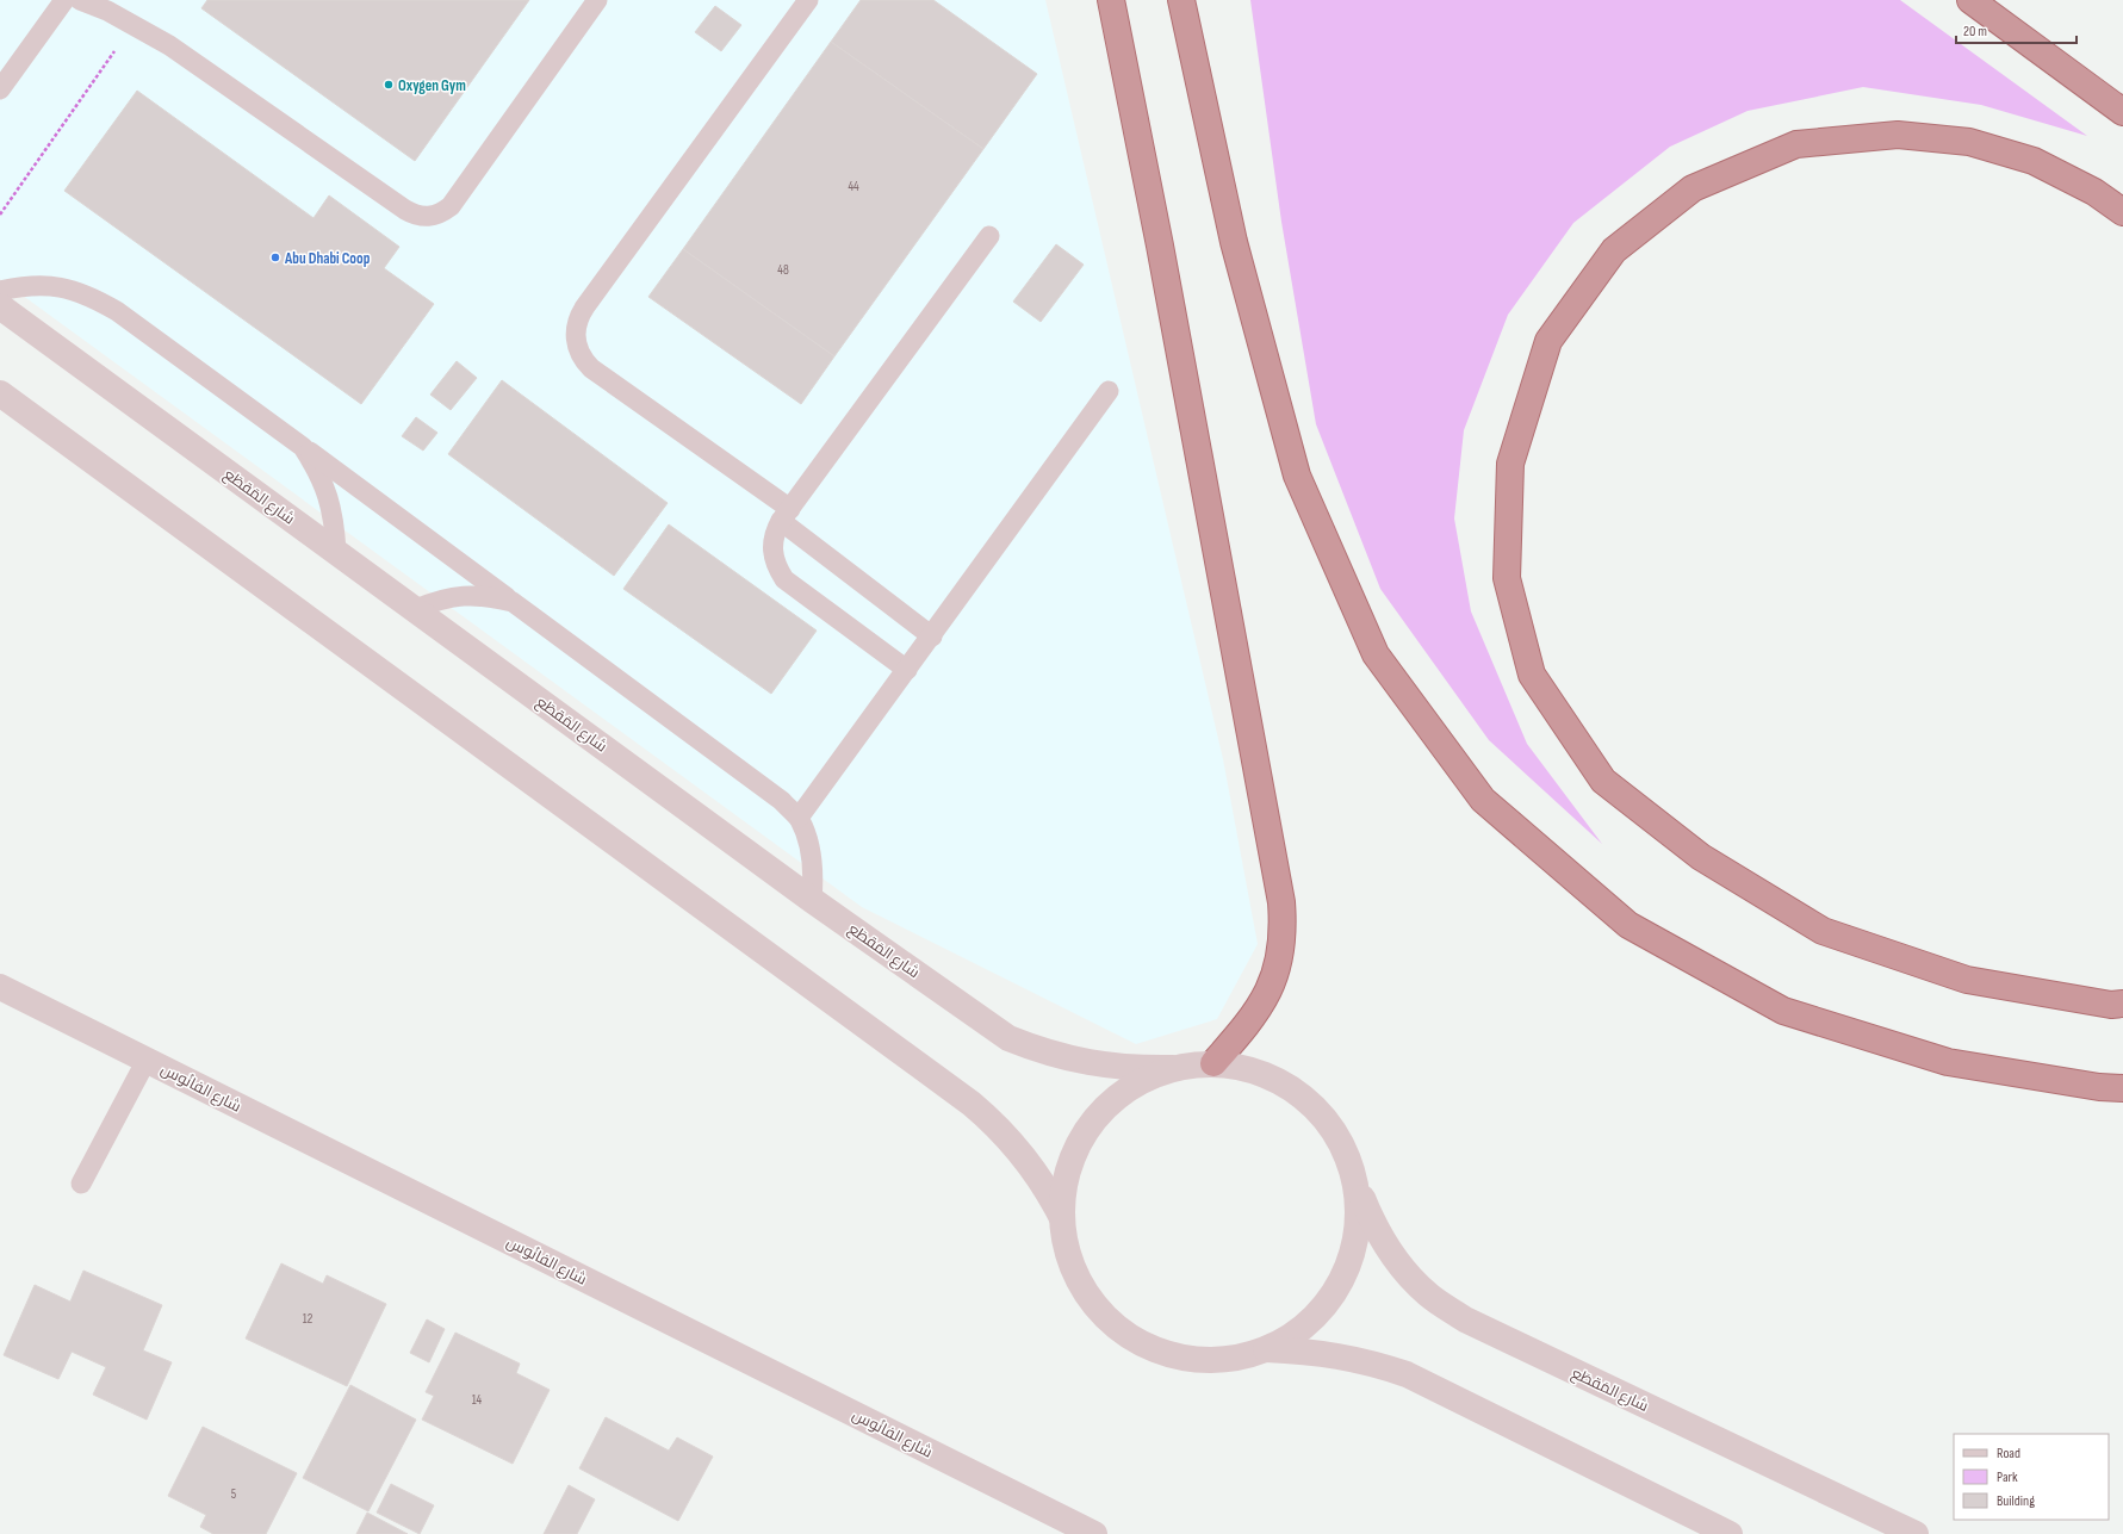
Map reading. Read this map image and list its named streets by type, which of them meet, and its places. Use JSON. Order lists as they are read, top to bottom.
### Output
{
  "streets": {
    "street": ["شارع المَقطَع", "شارع الفانُوس"]
  },
  "places": ["Oxygen Gym", "Abu Dhabi Coop"],
  "house_numbers": [
    "44",
    "48",
    "12",
    "14",
    "5"
  ],
  "legend": ["Road", "Park", "Building"],
  "scale_bar": "20 m"
}
